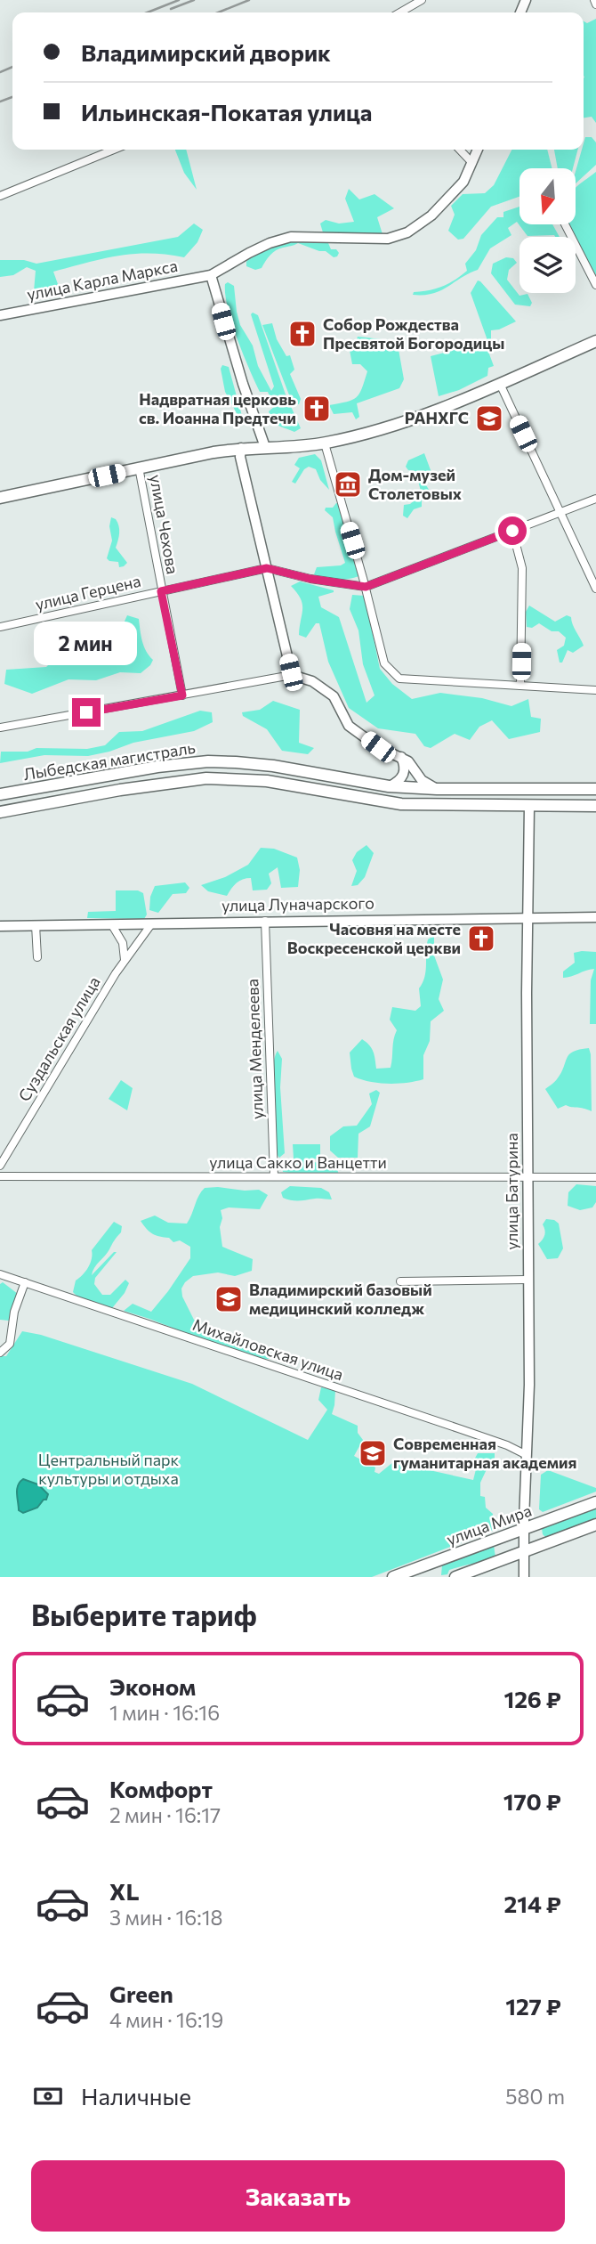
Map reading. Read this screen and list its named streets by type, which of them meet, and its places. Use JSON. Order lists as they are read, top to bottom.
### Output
{
  "streets": {
    "main road": [
      "улица Карла Маркса",
      "Лыбедская магистраль",
      "улица Луначарского",
      "улица Батурина",
      "улица Мира"
    ],
    "street": [
      "улица Чехова",
      "улица Герцена",
      "Суздальская улица",
      "улица Менделеева",
      "улица Сакко и Ванцетти",
      "Михайловская улица"
    ]
  },
  "crossings": [
    ["улица Чехова", "улица Герцена"],
    ["Лыбедская магистраль", "улица Батурина"],
    ["улица Луначарского", "Суздальская улица"],
    ["улица Луначарского", "улица Менделеева"],
    ["улица Луначарского", "улица Батурина"],
    ["улица Менделеева", "улица Сакко и Ванцетти"],
    ["улица Сакко и Ванцетти", "улица Батурина"],
    ["улица Батурина", "Михайловская улица"],
    ["улица Батурина", "улица Мира"]
  ],
  "parks": ["Центральный парк культуры и отдыха"],
  "places": {
    "church": ["Собор Рождества Пресвятой Богородицы", "Надвратная церковь св. Иоанна Предтечи", "Часовня на месте Воскресенской церкви"],
    "school or university": ["РАНХГС", "Владимирский базовый медицинский колледж", "Современная гуманитарная академия"],
    "museum": ["Дом-музей Столетовых"]
  },
  "north": "bottom",
  "page": {
    "banner": ["Владимирский дворик", "Ильинская-Покатая улица"],
    "bubble": "2 мин",
    "heading": "Выберите тариф",
    "list": [
      {
        "name": "Эконом",
        "note": "1 мин · 16:16",
        "value": "126 ₽"
      },
      {
        "name": "Комфорт",
        "note": "2 мин · 16:17",
        "value": "170 ₽"
      },
      {
        "name": "XL",
        "note": "3 мин · 16:18",
        "value": "214 ₽"
      },
      {
        "name": "Green",
        "note": "4 мин · 16:19",
        "value": "127 ₽"
      }
    ],
    "pay": ["Наличные", "580 m"],
    "buttons": "Заказать"
  }
}
